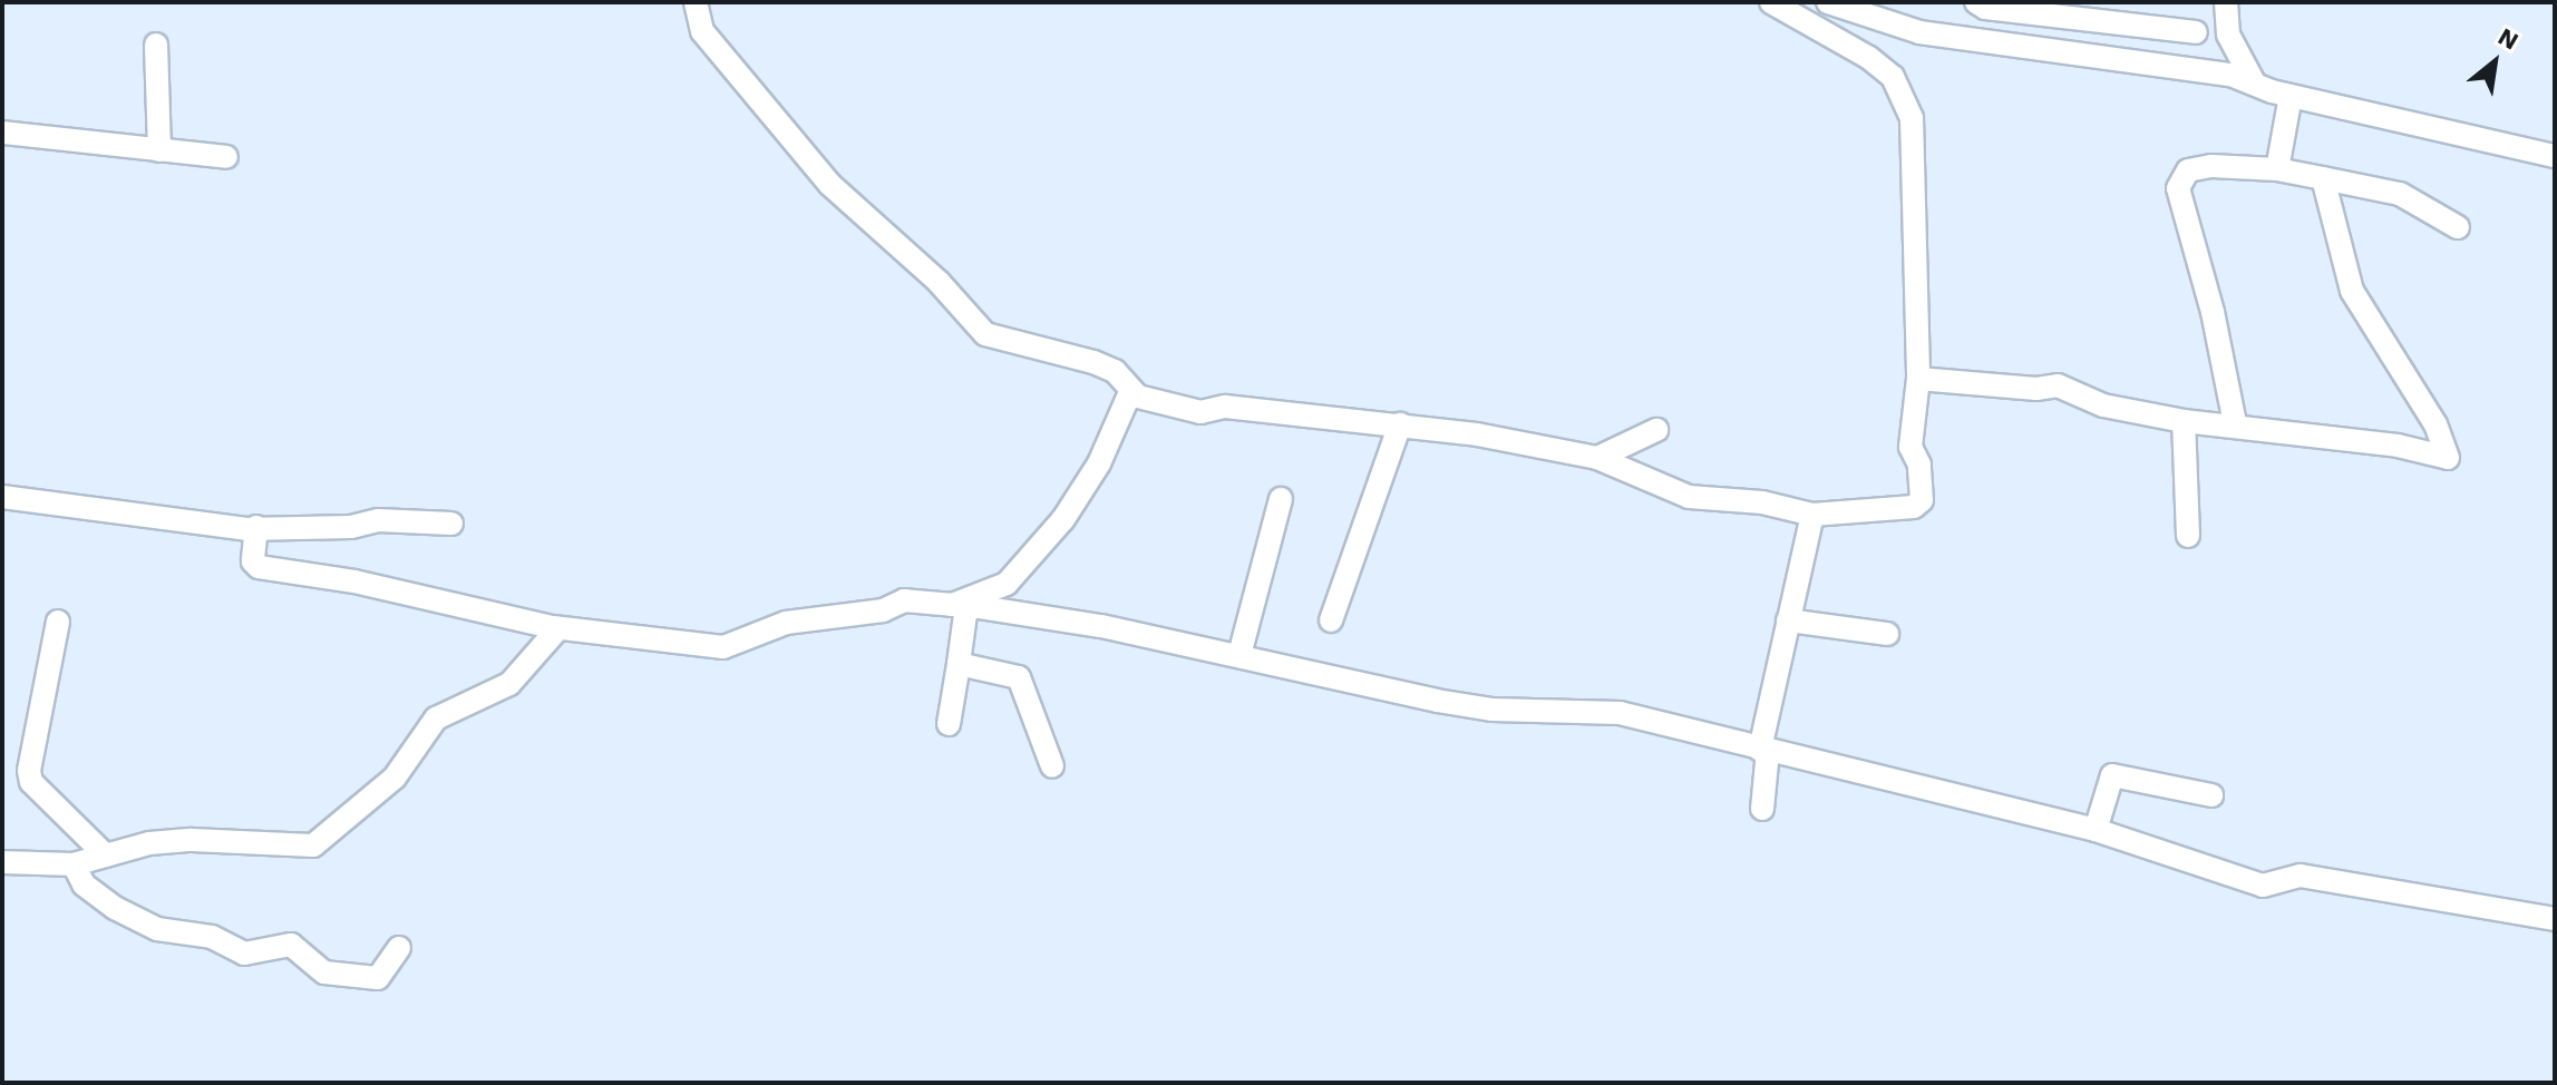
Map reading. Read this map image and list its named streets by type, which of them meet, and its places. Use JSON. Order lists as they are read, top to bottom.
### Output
{
  "north": "top right"
}
